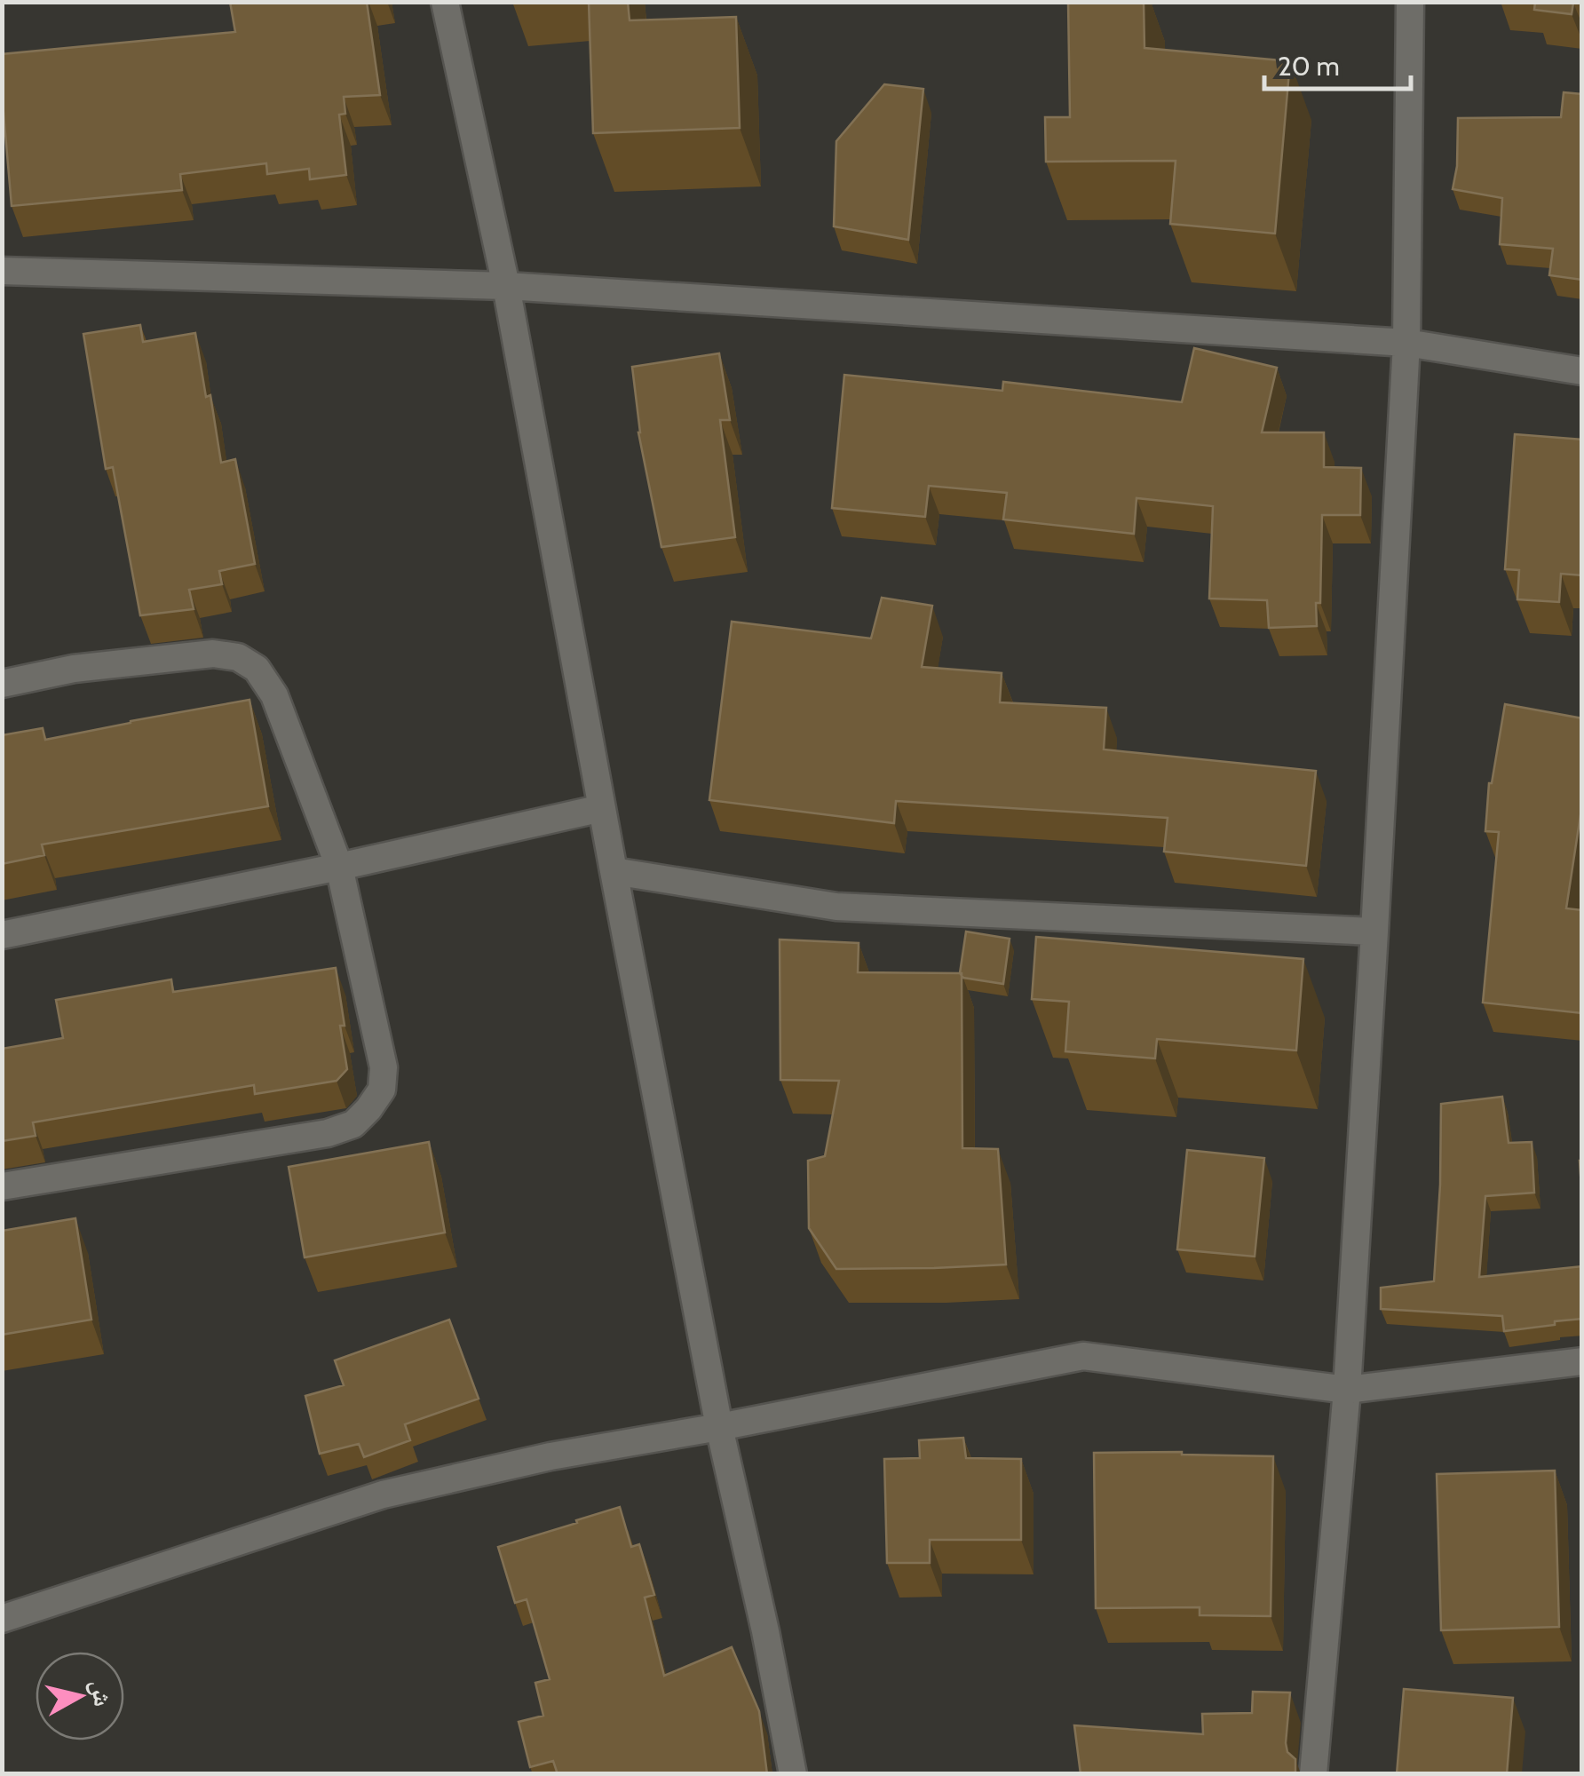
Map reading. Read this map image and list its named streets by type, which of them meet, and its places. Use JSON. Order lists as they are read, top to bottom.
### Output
{
  "scale_bar": "20 m",
  "north": "right"
}
